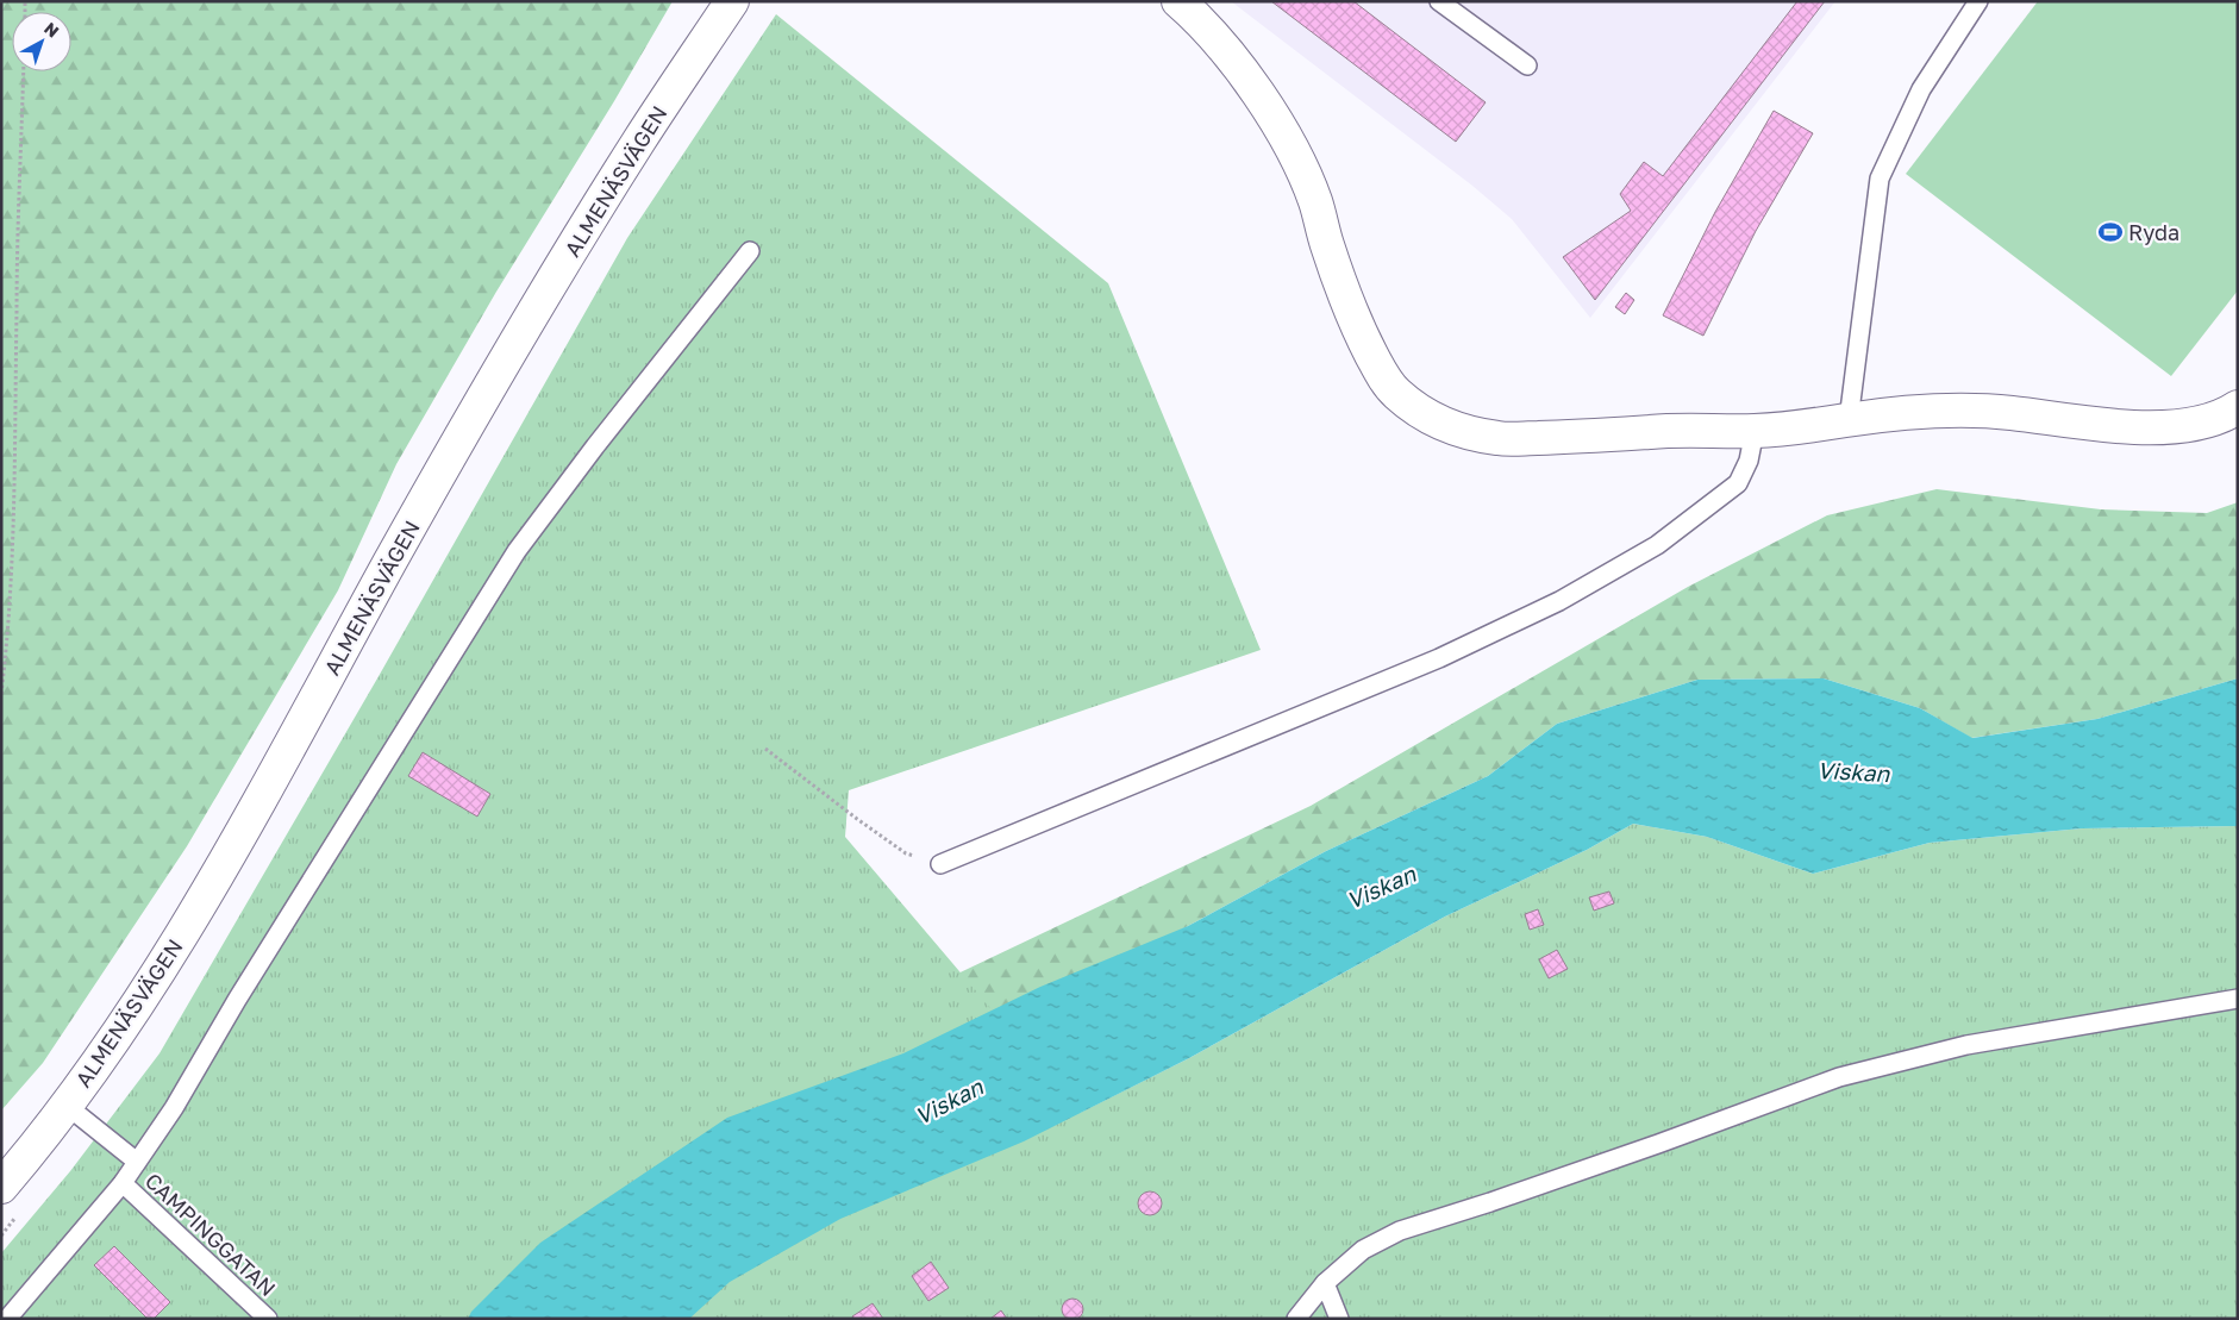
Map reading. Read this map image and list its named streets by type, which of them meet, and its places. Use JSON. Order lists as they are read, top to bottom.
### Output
{
  "streets": {
    "street": ["ALMENÄSVÄGEN"],
    "lane": ["CAMPINGGATAN"]
  },
  "water": ["Viskan"],
  "places": {
    "sports": ["Ryda"]
  },
  "north": "top right"
}
